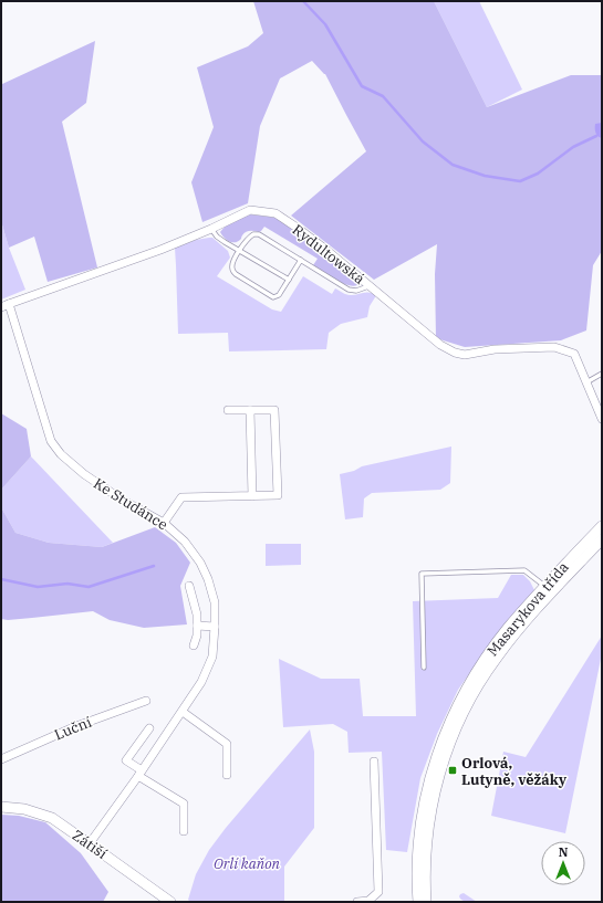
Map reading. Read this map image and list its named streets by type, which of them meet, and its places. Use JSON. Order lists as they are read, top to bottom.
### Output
{
  "streets": {
    "street": [
      "Rydultowská",
      "Ke Studánce",
      "Masarykova třída",
      "Luční",
      "Zátiší"
    ]
  },
  "crossings": [
    ["Rydultowská", "Ke Studánce"],
    ["Ke Studánce", "Zátiší"]
  ],
  "parks": ["Orlí kaňon"],
  "places": {
    "transit": ["Orlová, Lutyně, věžáky"]
  },
  "north": "top"
}
